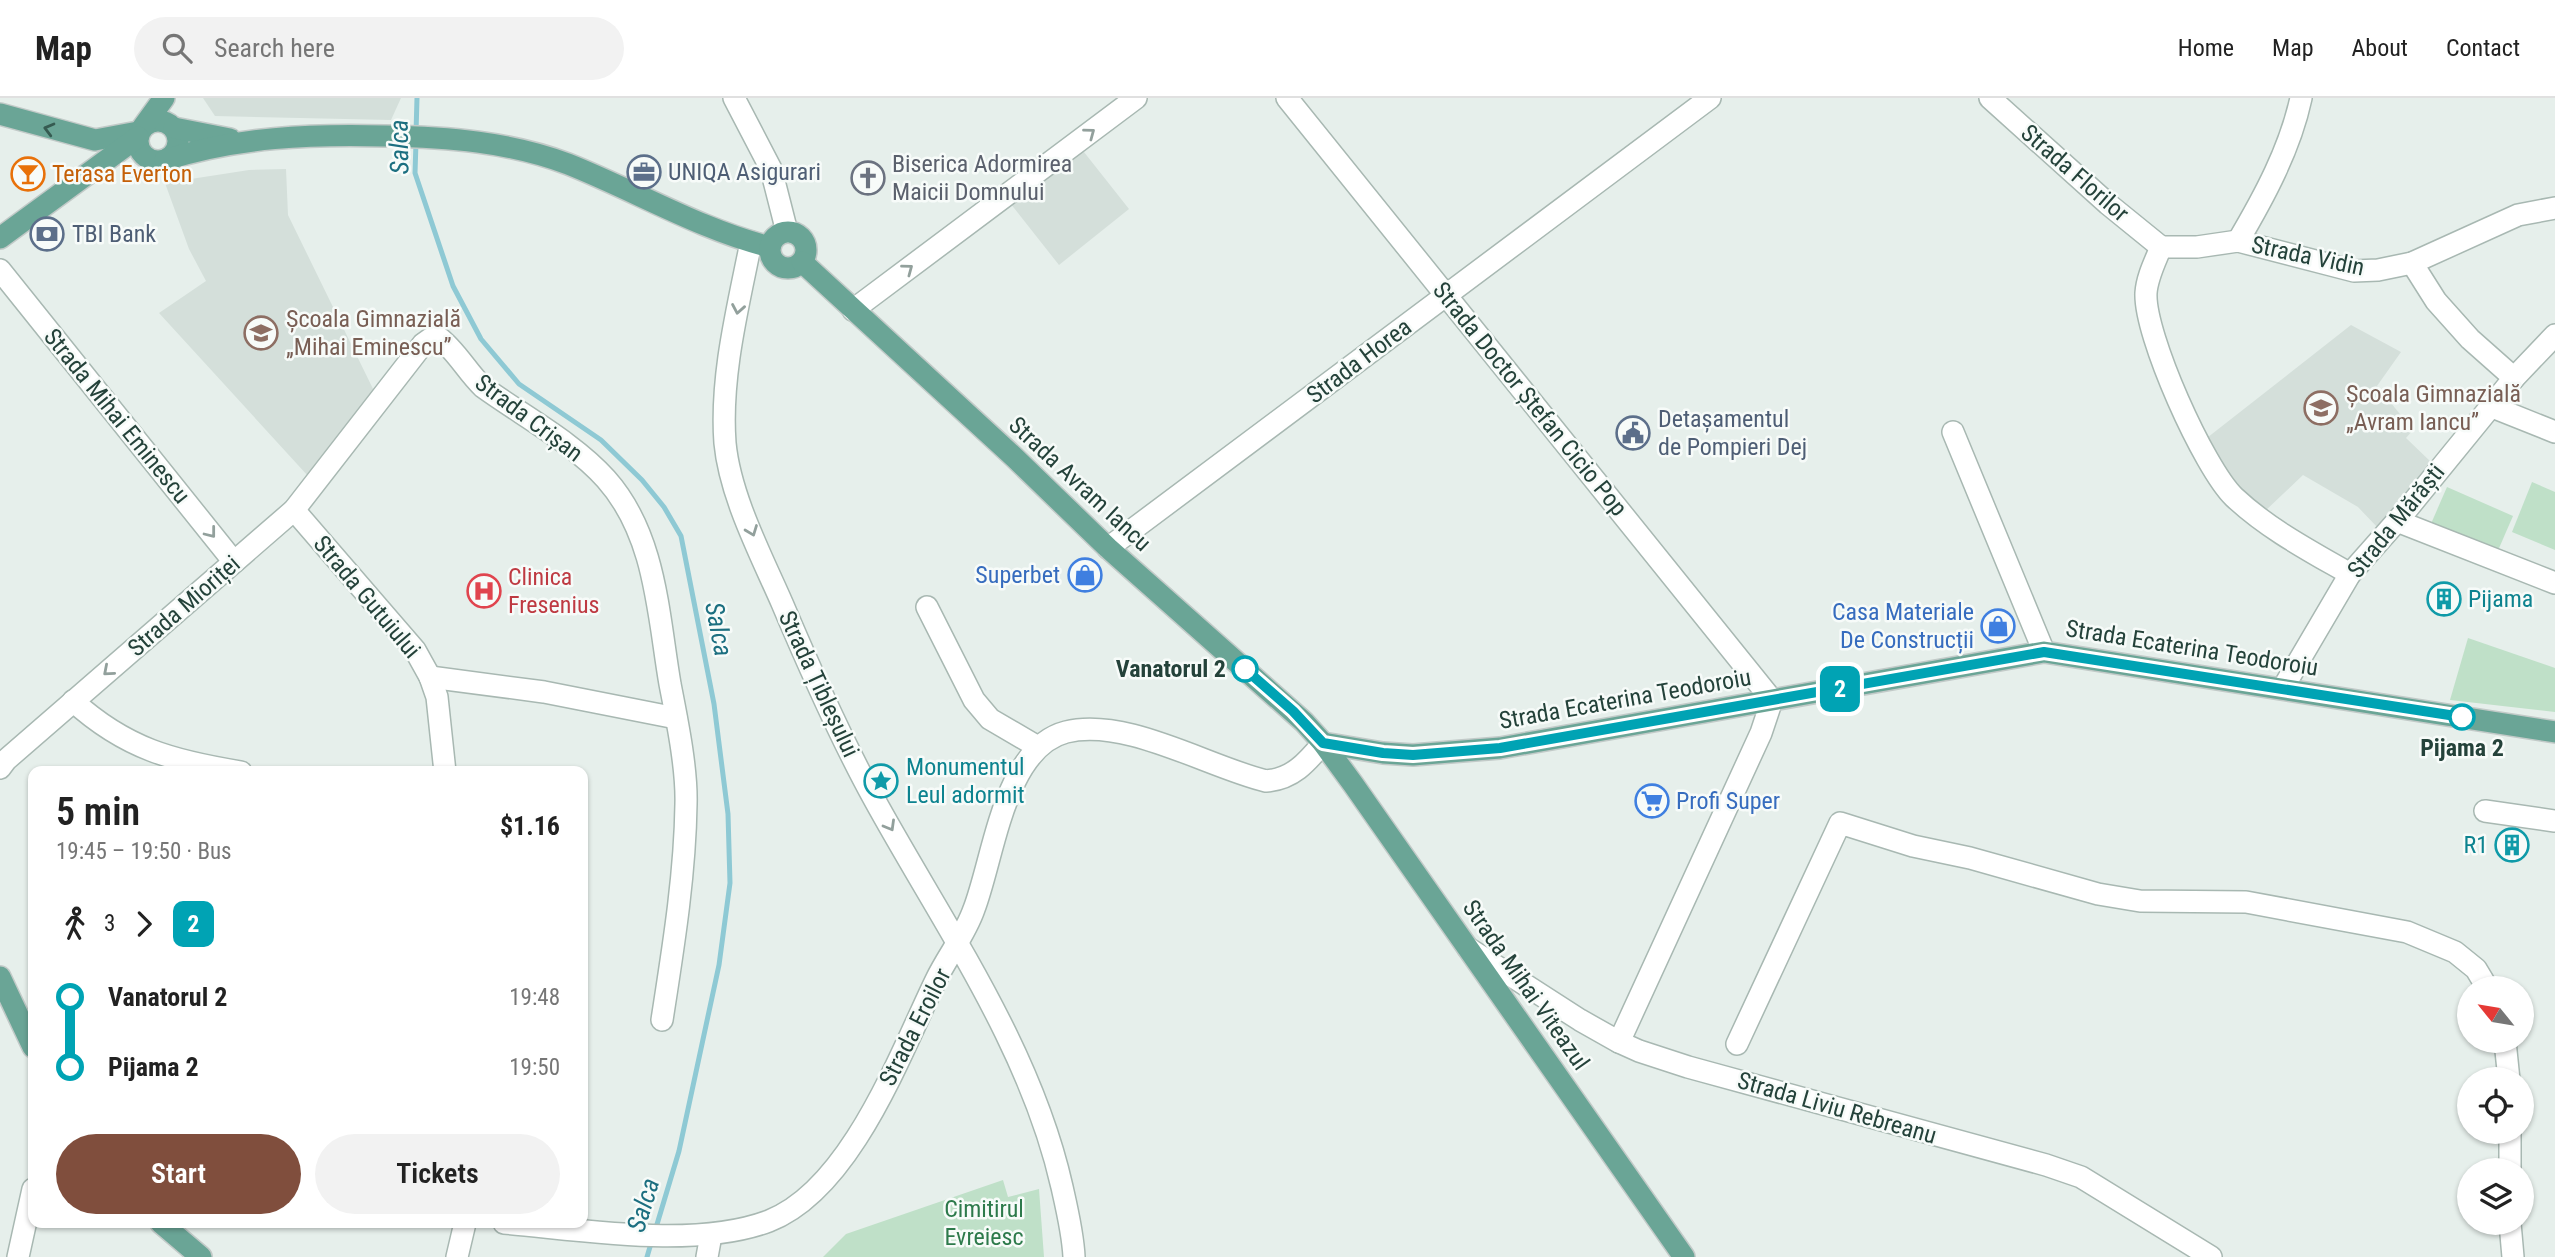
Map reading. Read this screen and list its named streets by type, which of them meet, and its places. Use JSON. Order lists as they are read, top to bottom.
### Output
{
  "streets": {
    "main road": ["Strada Avram Iancu", "Strada Ecaterina Teodoroiu", "Strada Mihai Viteazul"],
    "street": [
      "Strada Florilor",
      "Strada Vidin",
      "Strada Horea",
      "Strada Doctor Ștefan Cicio Pop",
      "Strada Mihai Eminescu",
      "Strada Crișan",
      "Strada Mărăști",
      "Strada Gutuiului",
      "Strada Mioriței",
      "Strada Țibleșului",
      "Strada Eroilor",
      "Strada Liviu Rebreanu"
    ]
  },
  "crossings": [
    ["Strada Florilor", "Strada Vidin"],
    ["Strada Horea", "Strada Doctor Ștefan Cicio Pop"],
    ["Strada Horea", "Strada Avram Iancu"],
    ["Strada Doctor Ștefan Cicio Pop", "Strada Ecaterina Teodoroiu"],
    ["Strada Mihai Eminescu", "Strada Mioriței"],
    ["Strada Crișan", "Strada Gutuiului"],
    ["Strada Crișan", "Strada Mioriței"],
    ["Strada Avram Iancu", "Strada Ecaterina Teodoroiu"],
    ["Strada Avram Iancu", "Strada Țibleșului"],
    ["Strada Avram Iancu", "Strada Mihai Viteazul"],
    ["Strada Avram Iancu", "Strada Eroilor"],
    ["Strada Mărăști", "Strada Ecaterina Teodoroiu"],
    ["Strada Gutuiului", "Strada Mioriței"],
    ["Strada Ecaterina Teodoroiu", "Strada Mihai Viteazul"],
    ["Strada Ecaterina Teodoroiu", "Strada Eroilor"],
    ["Strada Țibleșului", "Strada Eroilor"],
    ["Strada Mihai Viteazul", "Strada Eroilor"],
    ["Strada Mihai Viteazul", "Strada Liviu Rebreanu"]
  ],
  "one_way": ["Strada Mihai Eminescu", "Strada Mioriței", "Strada Țibleșului"],
  "water": ["Salca"],
  "parks": ["Cimitirul Evreiesc"],
  "places": {
    "office": ["UNIQA Asigurari"],
    "bar": ["Terasa Everton"],
    "church": ["Biserica Adormirea Maicii Domnului"],
    "bank": ["TBI Bank"],
    "school or university": ["Școala Gimnazială „Mihai Eminescu”", "Școala Gimnazială „Avram Iancu”"],
    "public building": ["Detașamentul de Pompieri Dej"],
    "shop": ["Superbet", "Casa Materiale De Construcții"],
    "hospital": ["Clinica Fresenius"],
    "building": ["Pijama", "R1"],
    "other": ["Vanatorul 2", "Pijama 2"],
    "place": ["Monumentul Leul adormit"],
    "supermarket": ["Profi Super"]
  },
  "lines": ["bus line 2"],
  "north": "top left",
  "page": {
    "header": "Map",
    "search": "Search here",
    "nav": [
      "Home",
      "Map",
      "About",
      "Contact"
    ],
    "on_map": "2",
    "heading": ["5 min", "19:45 – 19:50 · Bus", "$1.16"],
    "legs": ["3", "2"],
    "list": [
      {
        "name": "Vanatorul 2",
        "value": "19:48"
      },
      {
        "name": "Pijama 2",
        "value": "19:50"
      }
    ],
    "buttons": ["Start", "Tickets"]
  }
}
